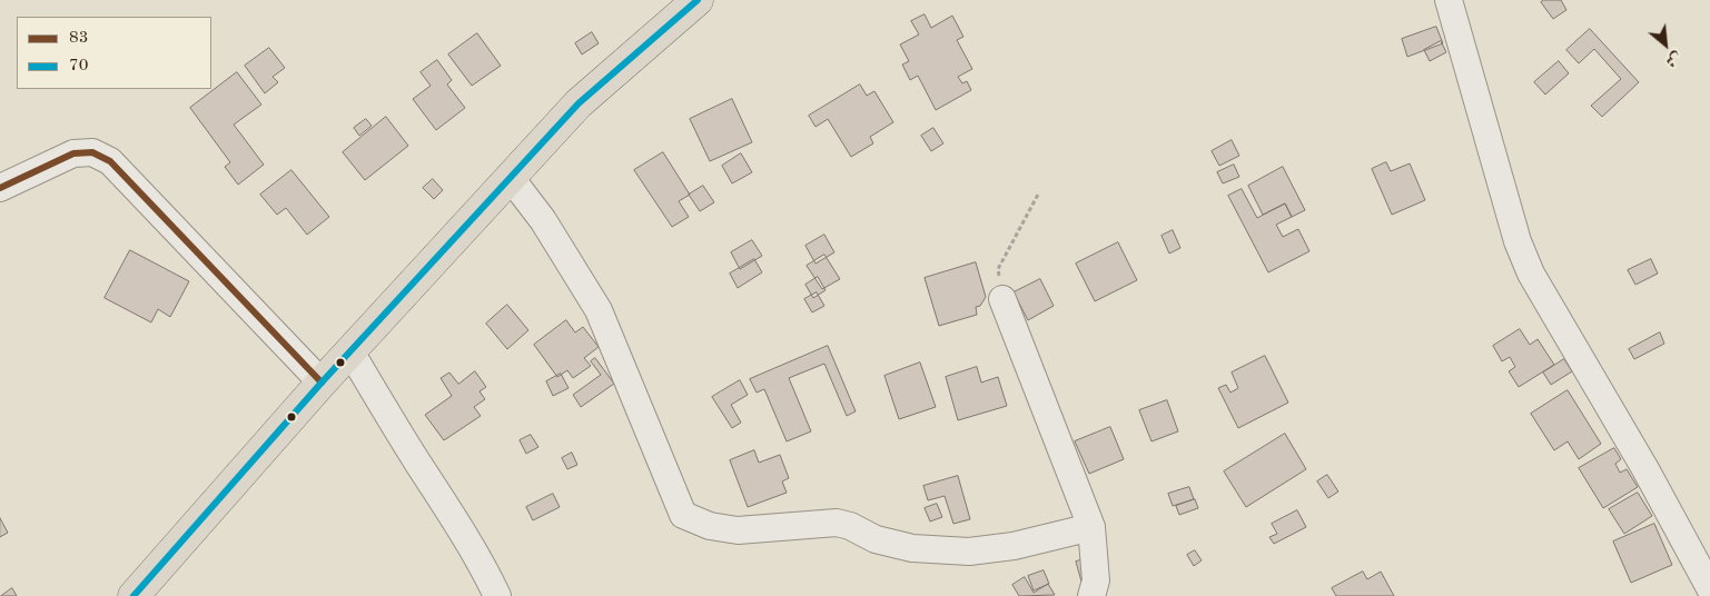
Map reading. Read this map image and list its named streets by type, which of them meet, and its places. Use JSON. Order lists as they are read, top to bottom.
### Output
{
  "lines": ["transit line 70", "transit line 83"],
  "legend": ["83", "70"],
  "north": "bottom right"
}
